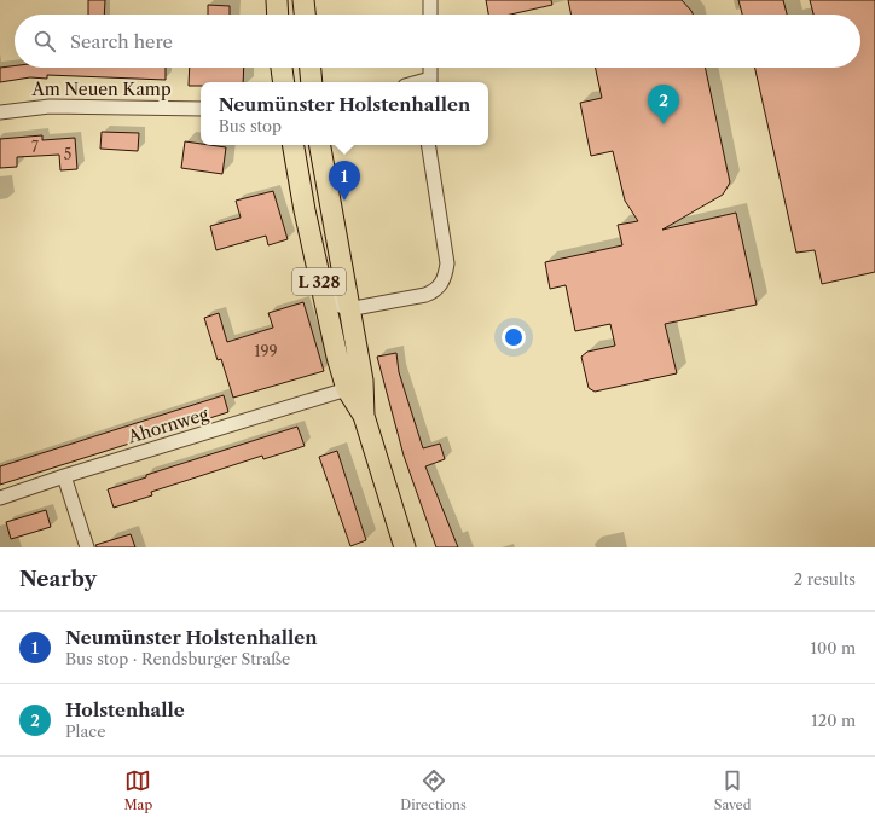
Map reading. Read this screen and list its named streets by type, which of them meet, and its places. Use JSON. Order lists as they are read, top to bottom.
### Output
{
  "streets": {
    "main road": ["L 328"],
    "street": ["Am Neuen Kamp", "Ahornweg"]
  },
  "crossings": [
    ["L 328", "Ahornweg"]
  ],
  "house_numbers": ["7", "5", "199"],
  "page": {
    "search": "Search here",
    "popup": ["Neumünster Holstenhallen", "Bus stop"],
    "pins": ["2", "1"],
    "heading": ["Nearby", "2 results"],
    "list": [
      {
        "mark": "1",
        "name": "Neumünster Holstenhallen",
        "note": "Bus stop · Rendsburger Straße",
        "value": "100 m"
      },
      {
        "mark": "2",
        "name": "Holstenhalle",
        "note": "Place",
        "value": "120 m"
      }
    ],
    "nav": ["Map", "Directions", "Saved"]
  }
}
